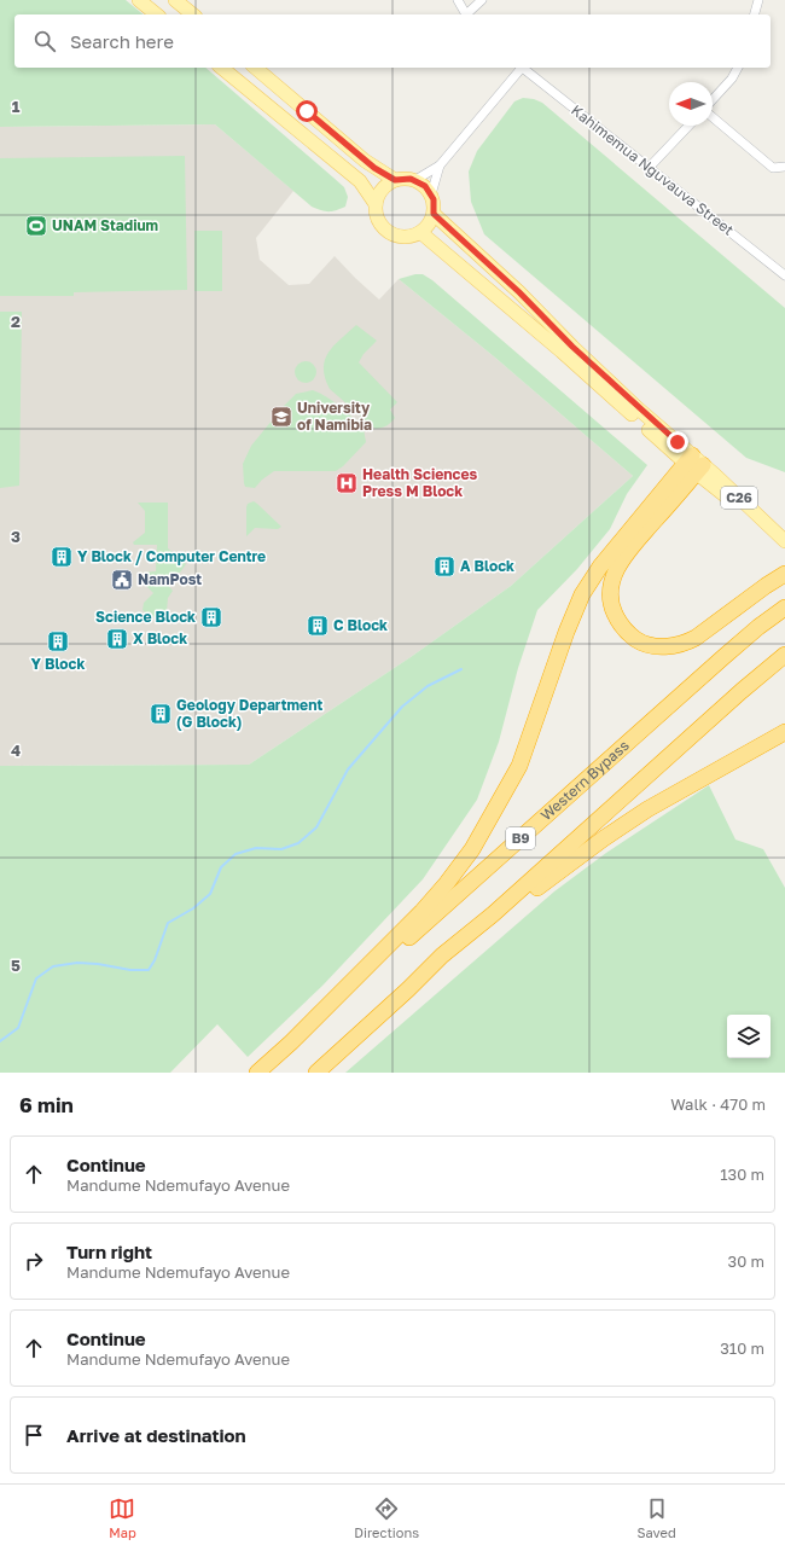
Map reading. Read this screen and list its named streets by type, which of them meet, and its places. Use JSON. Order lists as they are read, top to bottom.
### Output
{
  "streets": {
    "highway": ["Western Bypass", "B9"],
    "main road": ["C26"],
    "street": ["Kahimemua Nguvauva Street"]
  },
  "places": {
    "sports": ["UNAM Stadium"],
    "school or university": ["University of Namibia"],
    "hospital": ["Health Sciences Press M Block"],
    "building": [
      "Y Block / Computer Centre",
      "A Block",
      "Science Block",
      "C Block",
      "X Block",
      "Y Block",
      "Geology Department (G Block)"
    ],
    "public building": ["NamPost"]
  },
  "north": "left",
  "page": {
    "search": "Search here",
    "heading": ["6 min", "Walk · 470 m"],
    "list": [
      ["Continue", "Mandume Ndemufayo Avenue", "130 m"],
      ["Turn right", "Mandume Ndemufayo Avenue", "30 m"],
      ["Continue", "Mandume Ndemufayo Avenue", "310 m"],
      "Arrive at destination"
    ],
    "nav": ["Map", "Directions", "Saved"]
  },
  "grid": {
    "rows": [
      "1",
      "2",
      "3",
      "4",
      "5"
    ]
  }
}
